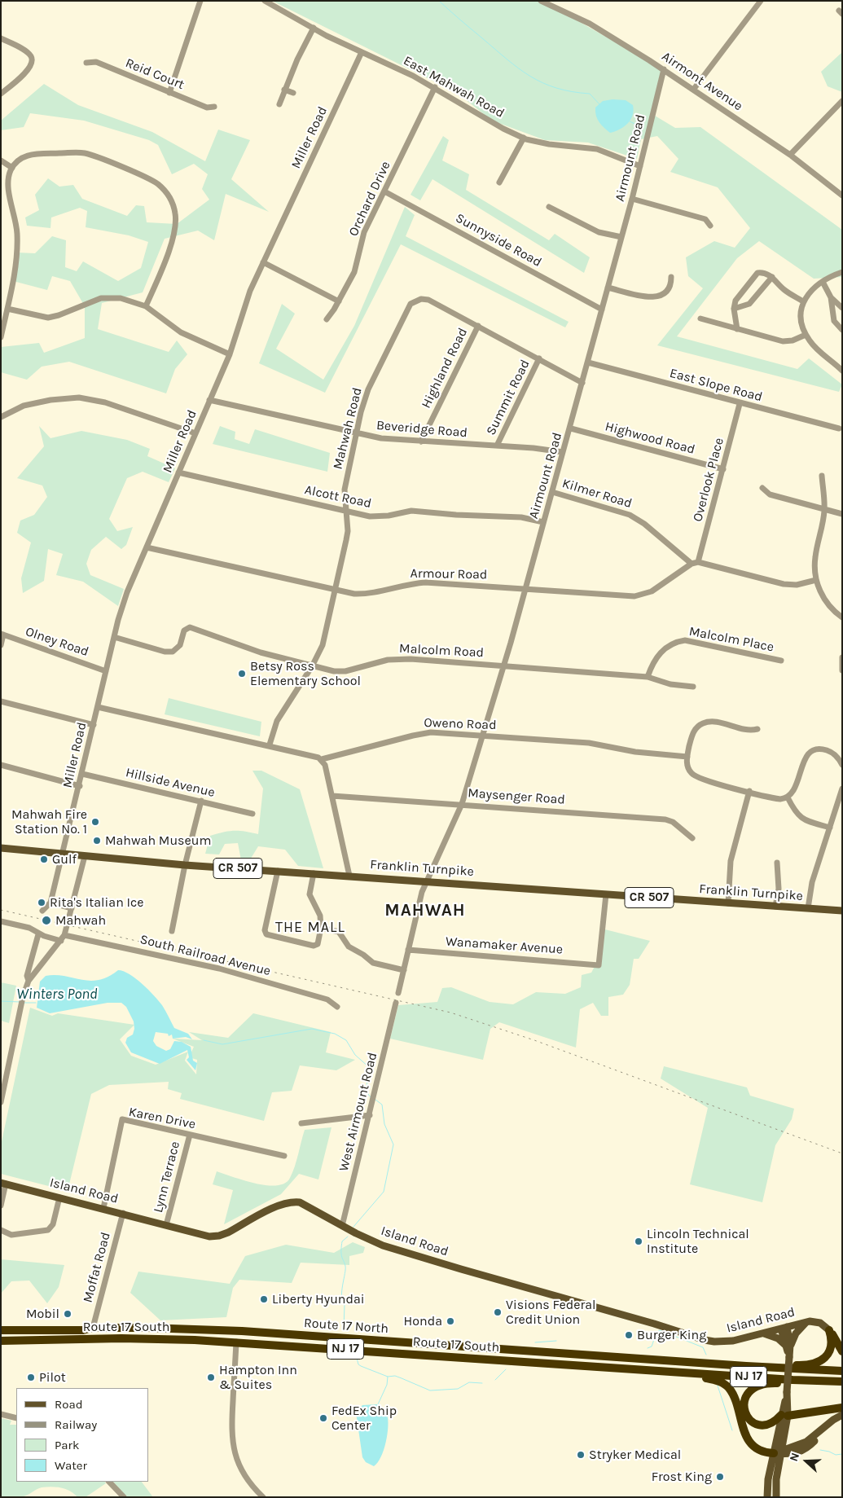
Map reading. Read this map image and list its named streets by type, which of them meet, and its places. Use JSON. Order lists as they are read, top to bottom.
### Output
{
  "streets": {
    "highway": ["Route 17 North", "Route 17 South", "NJ 17"],
    "main road": ["CR 507", "Franklin Turnpike", "Island Road"],
    "street": [
      "Reid Court",
      "Airmont Avenue",
      "East Mahwah Road",
      "Miller Road",
      "Airmount Road",
      "Orchard Drive",
      "Sunnyside Road",
      "Highland Road",
      "East Slope Road",
      "Summit Road",
      "Mahwah Road",
      "Beveridge Road",
      "Highwood Road",
      "Overlook Place",
      "Kilmer Road",
      "Alcott Road",
      "Armour Road",
      "Malcolm Place",
      "Olney Road",
      "Malcolm Road",
      "Oweno Road",
      "Hillside Avenue",
      "Maysenger Road",
      "Wanamaker Avenue",
      "South Railroad Avenue",
      "West Airmount Road",
      "Karen Drive",
      "Lynn Terrace",
      "Moffat Road"
    ]
  },
  "crossings": [
    ["Airmont Avenue", "Airmount Road"],
    ["East Mahwah Road", "Miller Road"],
    ["East Mahwah Road", "Airmount Road"],
    ["East Mahwah Road", "Orchard Drive"],
    ["Miller Road", "Beveridge Road"],
    ["Miller Road", "Alcott Road"],
    ["Miller Road", "Armour Road"],
    ["Miller Road", "Olney Road"],
    ["Miller Road", "Malcolm Road"],
    ["Miller Road", "Hillside Avenue"],
    ["Miller Road", "Franklin Turnpike"],
    ["Airmount Road", "Sunnyside Road"],
    ["Airmount Road", "East Slope Road"],
    ["Airmount Road", "Mahwah Road"],
    ["Airmount Road", "Beveridge Road"],
    ["Airmount Road", "Highwood Road"],
    ["Airmount Road", "Kilmer Road"],
    ["Airmount Road", "Alcott Road"],
    ["Airmount Road", "Armour Road"],
    ["Airmount Road", "Malcolm Road"],
    ["Airmount Road", "Oweno Road"],
    ["Airmount Road", "Maysenger Road"],
    ["Airmount Road", "Franklin Turnpike"],
    ["Orchard Drive", "Sunnyside Road"],
    ["Highland Road", "Mahwah Road"],
    ["Highland Road", "Beveridge Road"],
    ["East Slope Road", "Overlook Place"],
    ["Summit Road", "Mahwah Road"],
    ["Summit Road", "Beveridge Road"],
    ["Mahwah Road", "Beveridge Road"],
    ["Mahwah Road", "Alcott Road"],
    ["Mahwah Road", "Armour Road"],
    ["Mahwah Road", "Malcolm Road"],
    ["Highwood Road", "Overlook Place"],
    ["Overlook Place", "Kilmer Road"],
    ["Overlook Place", "Armour Road"],
    ["Kilmer Road", "Armour Road"],
    ["Malcolm Place", "Malcolm Road"],
    ["Franklin Turnpike", "Wanamaker Avenue"],
    ["West Airmount Road", "Island Road"],
    ["Karen Drive", "Lynn Terrace"],
    ["Karen Drive", "Island Road"],
    ["Lynn Terrace", "Island Road"],
    ["Island Road", "Moffat Road"],
    ["Moffat Road", "Route 17 North"],
    ["Route 17 North", "NJ 17"],
    ["Route 17 South", "NJ 17"]
  ],
  "districts": ["MAHWAH", "THE MALL"],
  "water": ["Winters Pond"],
  "places": [
    "Betsy Ross Elementary School",
    "Mahwah Fire Station No. 1",
    "Mahwah Museum",
    "Gulf",
    "Rita's Italian Ice",
    "Mahwah",
    "Lincoln Technical Institute",
    "Liberty Hyundai",
    "Visions Federal Credit Union",
    "Mobil",
    "Honda",
    "Burger King",
    "Pilot",
    "Hampton Inn & Suites",
    "FedEx Ship Center",
    "Stryker Medical",
    "Frost King"
  ],
  "legend": [
    "Road",
    "Railway",
    "Park",
    "Water"
  ],
  "north": "left"
}
